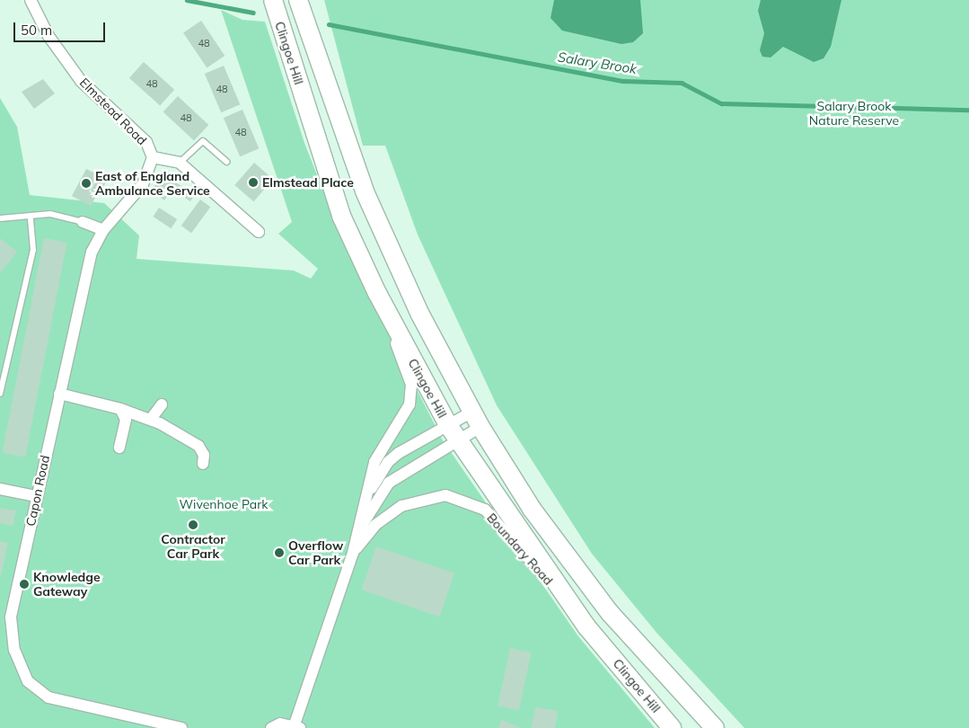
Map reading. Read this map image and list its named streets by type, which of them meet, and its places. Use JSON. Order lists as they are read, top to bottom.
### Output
{
  "streets": {
    "main road": ["Clingoe Hill"],
    "street": ["Elmstead Road", "Capon Road", "Boundary Road"]
  },
  "crossings": [
    ["Clingoe Hill", "Boundary Road"],
    ["Elmstead Road", "Capon Road"]
  ],
  "water": ["Salary Brook"],
  "parks": ["Salary Brook Nature Reserve", "Wivenhoe Park"],
  "places": [
    "Elmstead Place",
    "East of England Ambulance Service",
    "Contractor Car Park",
    "Overflow Car Park",
    "Knowledge Gateway"
  ],
  "house_numbers": [
    "48",
    "48",
    "48",
    "48",
    "48"
  ],
  "scale_bar": "50 m"
}
